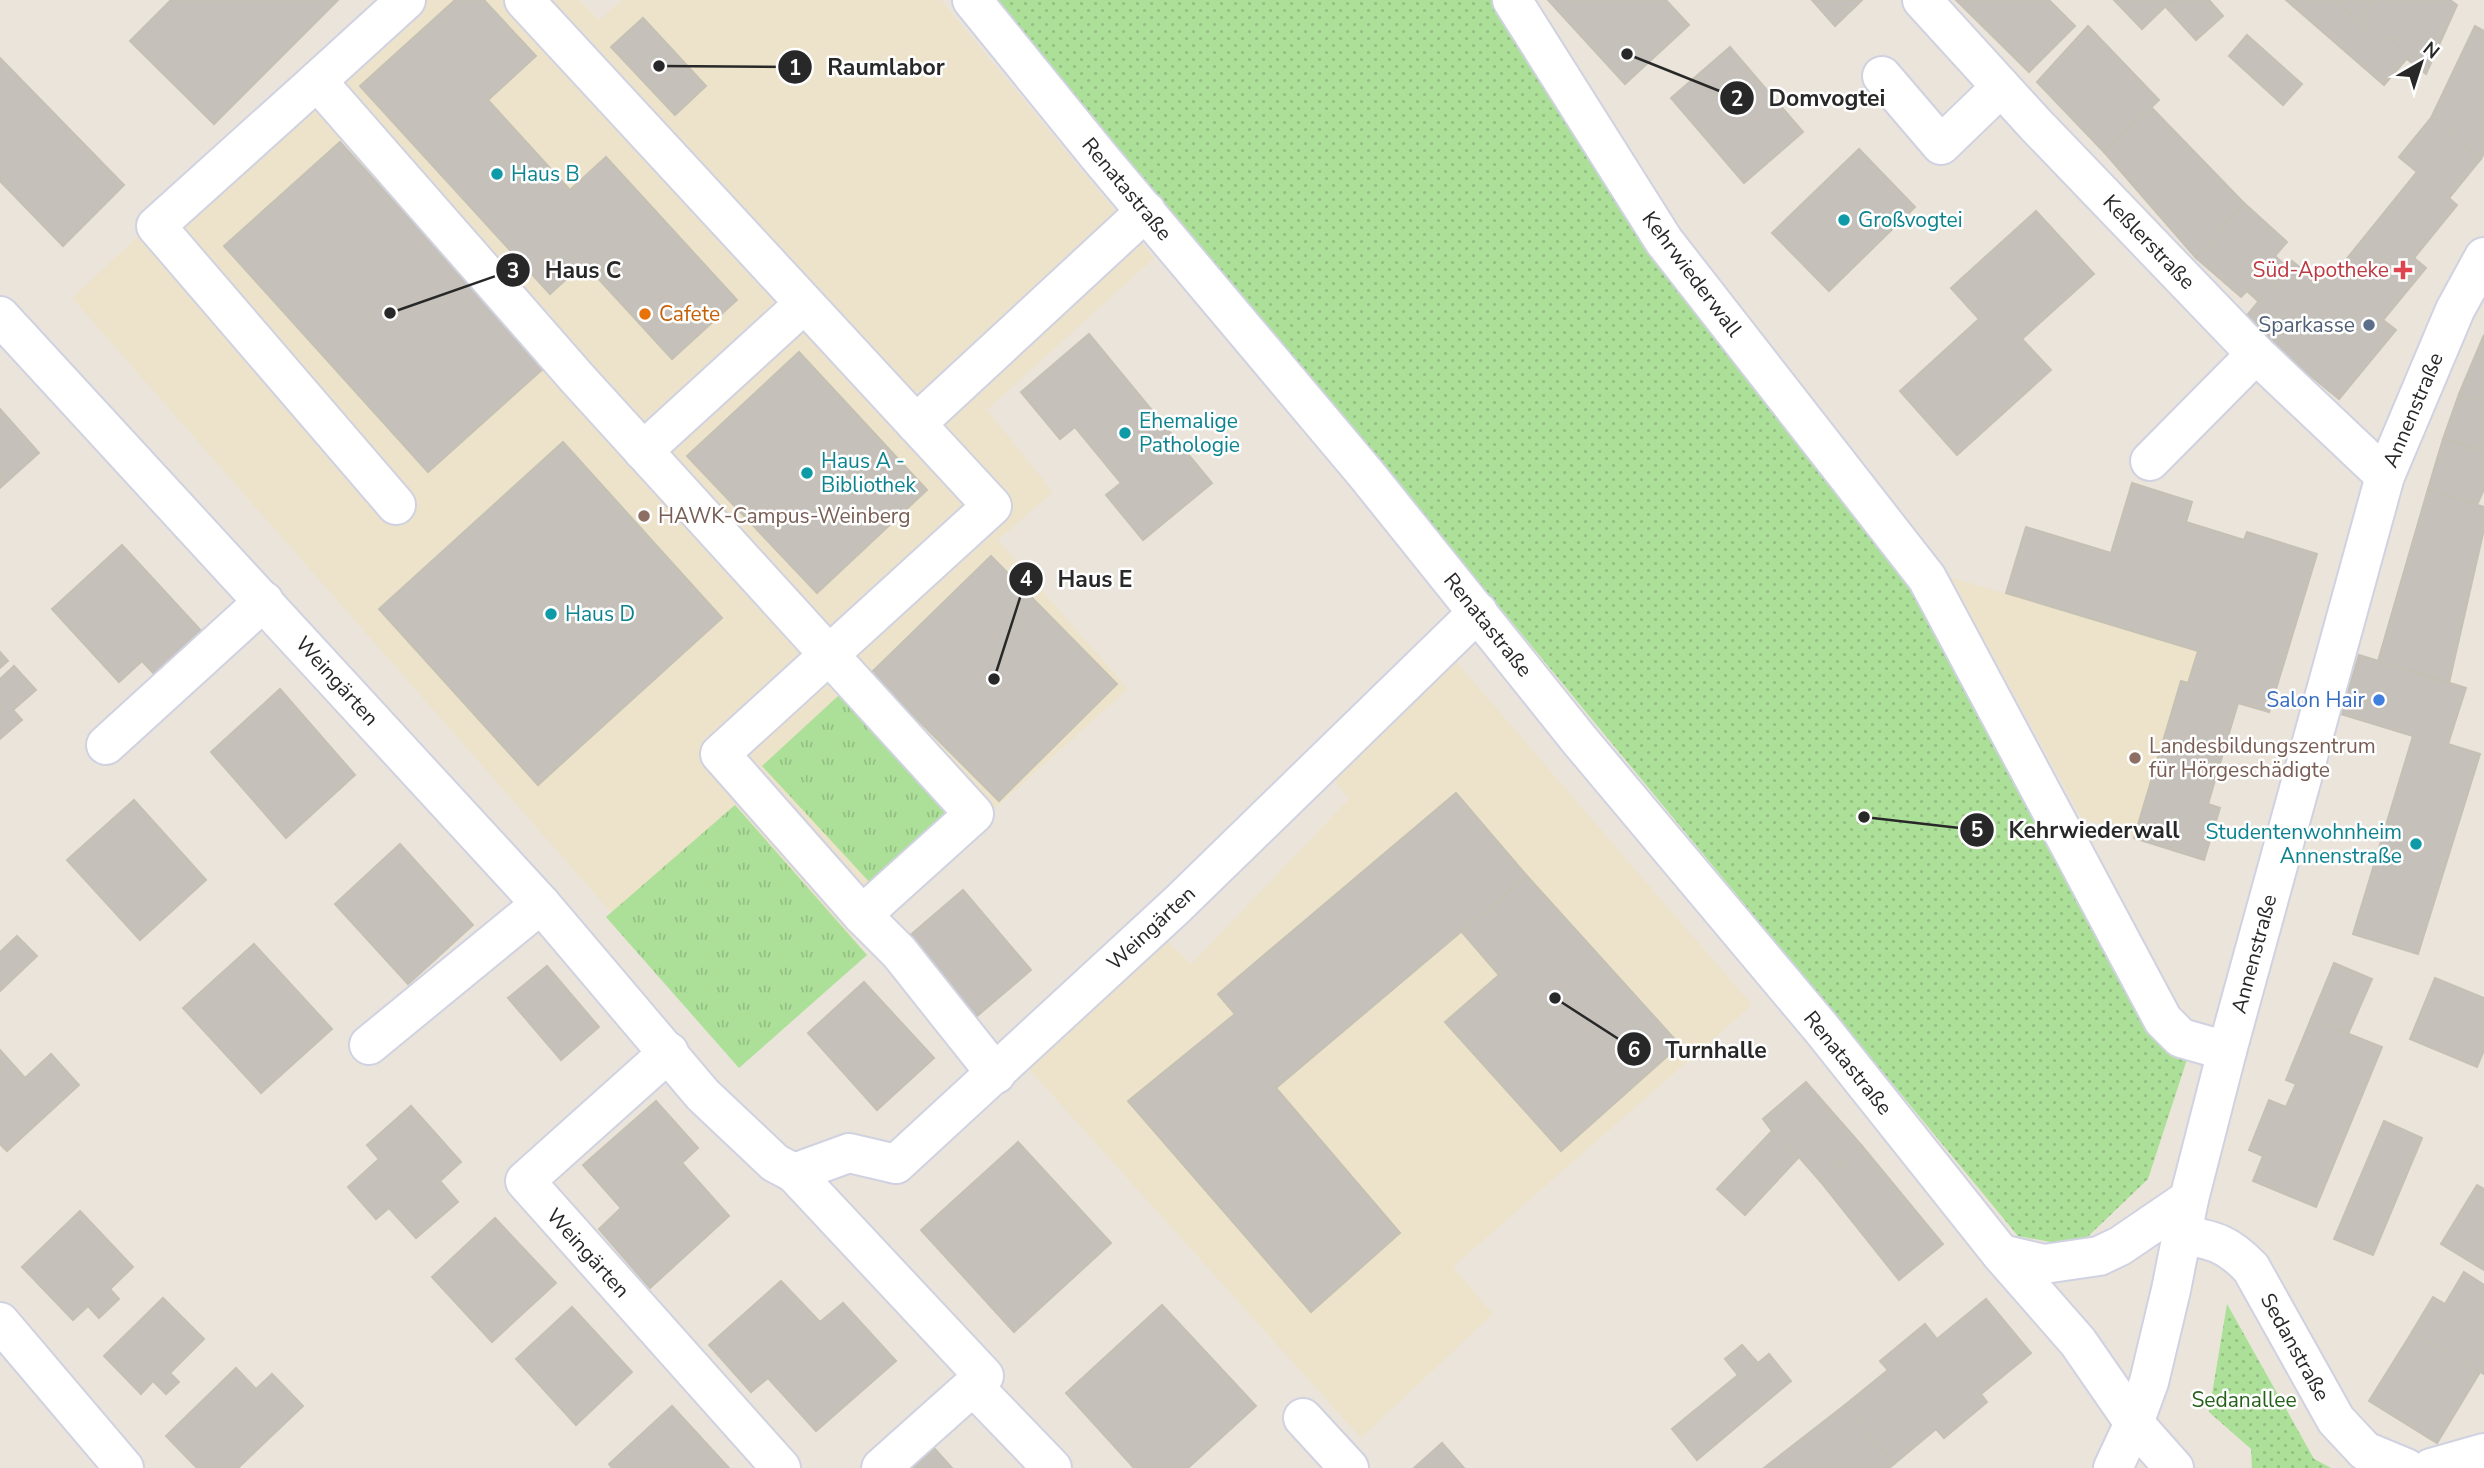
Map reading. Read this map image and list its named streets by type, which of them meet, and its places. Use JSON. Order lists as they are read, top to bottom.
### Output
{
  "streets": {
    "street": [
      "Renatastraße",
      "Keßlerstraße",
      "Kehrwiederwall",
      "Annenstraße",
      "Weingärten",
      "Sedanstraße"
    ]
  },
  "crossings": [
    ["Renatastraße", "Annenstraße"],
    ["Renatastraße", "Weingärten"],
    ["Keßlerstraße", "Annenstraße"],
    ["Kehrwiederwall", "Annenstraße"],
    ["Annenstraße", "Sedanstraße"]
  ],
  "parks": ["Sedanallee"],
  "places": {
    "other": [
      "Domvogtei",
      "Raumlabor",
      "Haus B",
      "Großvogtei",
      "Haus C",
      "Cafete",
      "Sparkasse",
      "Ehemalige Pathologie",
      "Haus A - Bibliothek",
      "HAWK-Campus-Weinberg",
      "Haus D",
      "Haus E",
      "Salon Hair",
      "Landesbildungszentrum für Hörgeschädigte",
      "Kehrwiederwall",
      "Studentenwohnheim Annenstraße",
      "Turnhalle"
    ],
    "health": ["Süd-Apotheke"]
  },
  "north": "top right"
}
